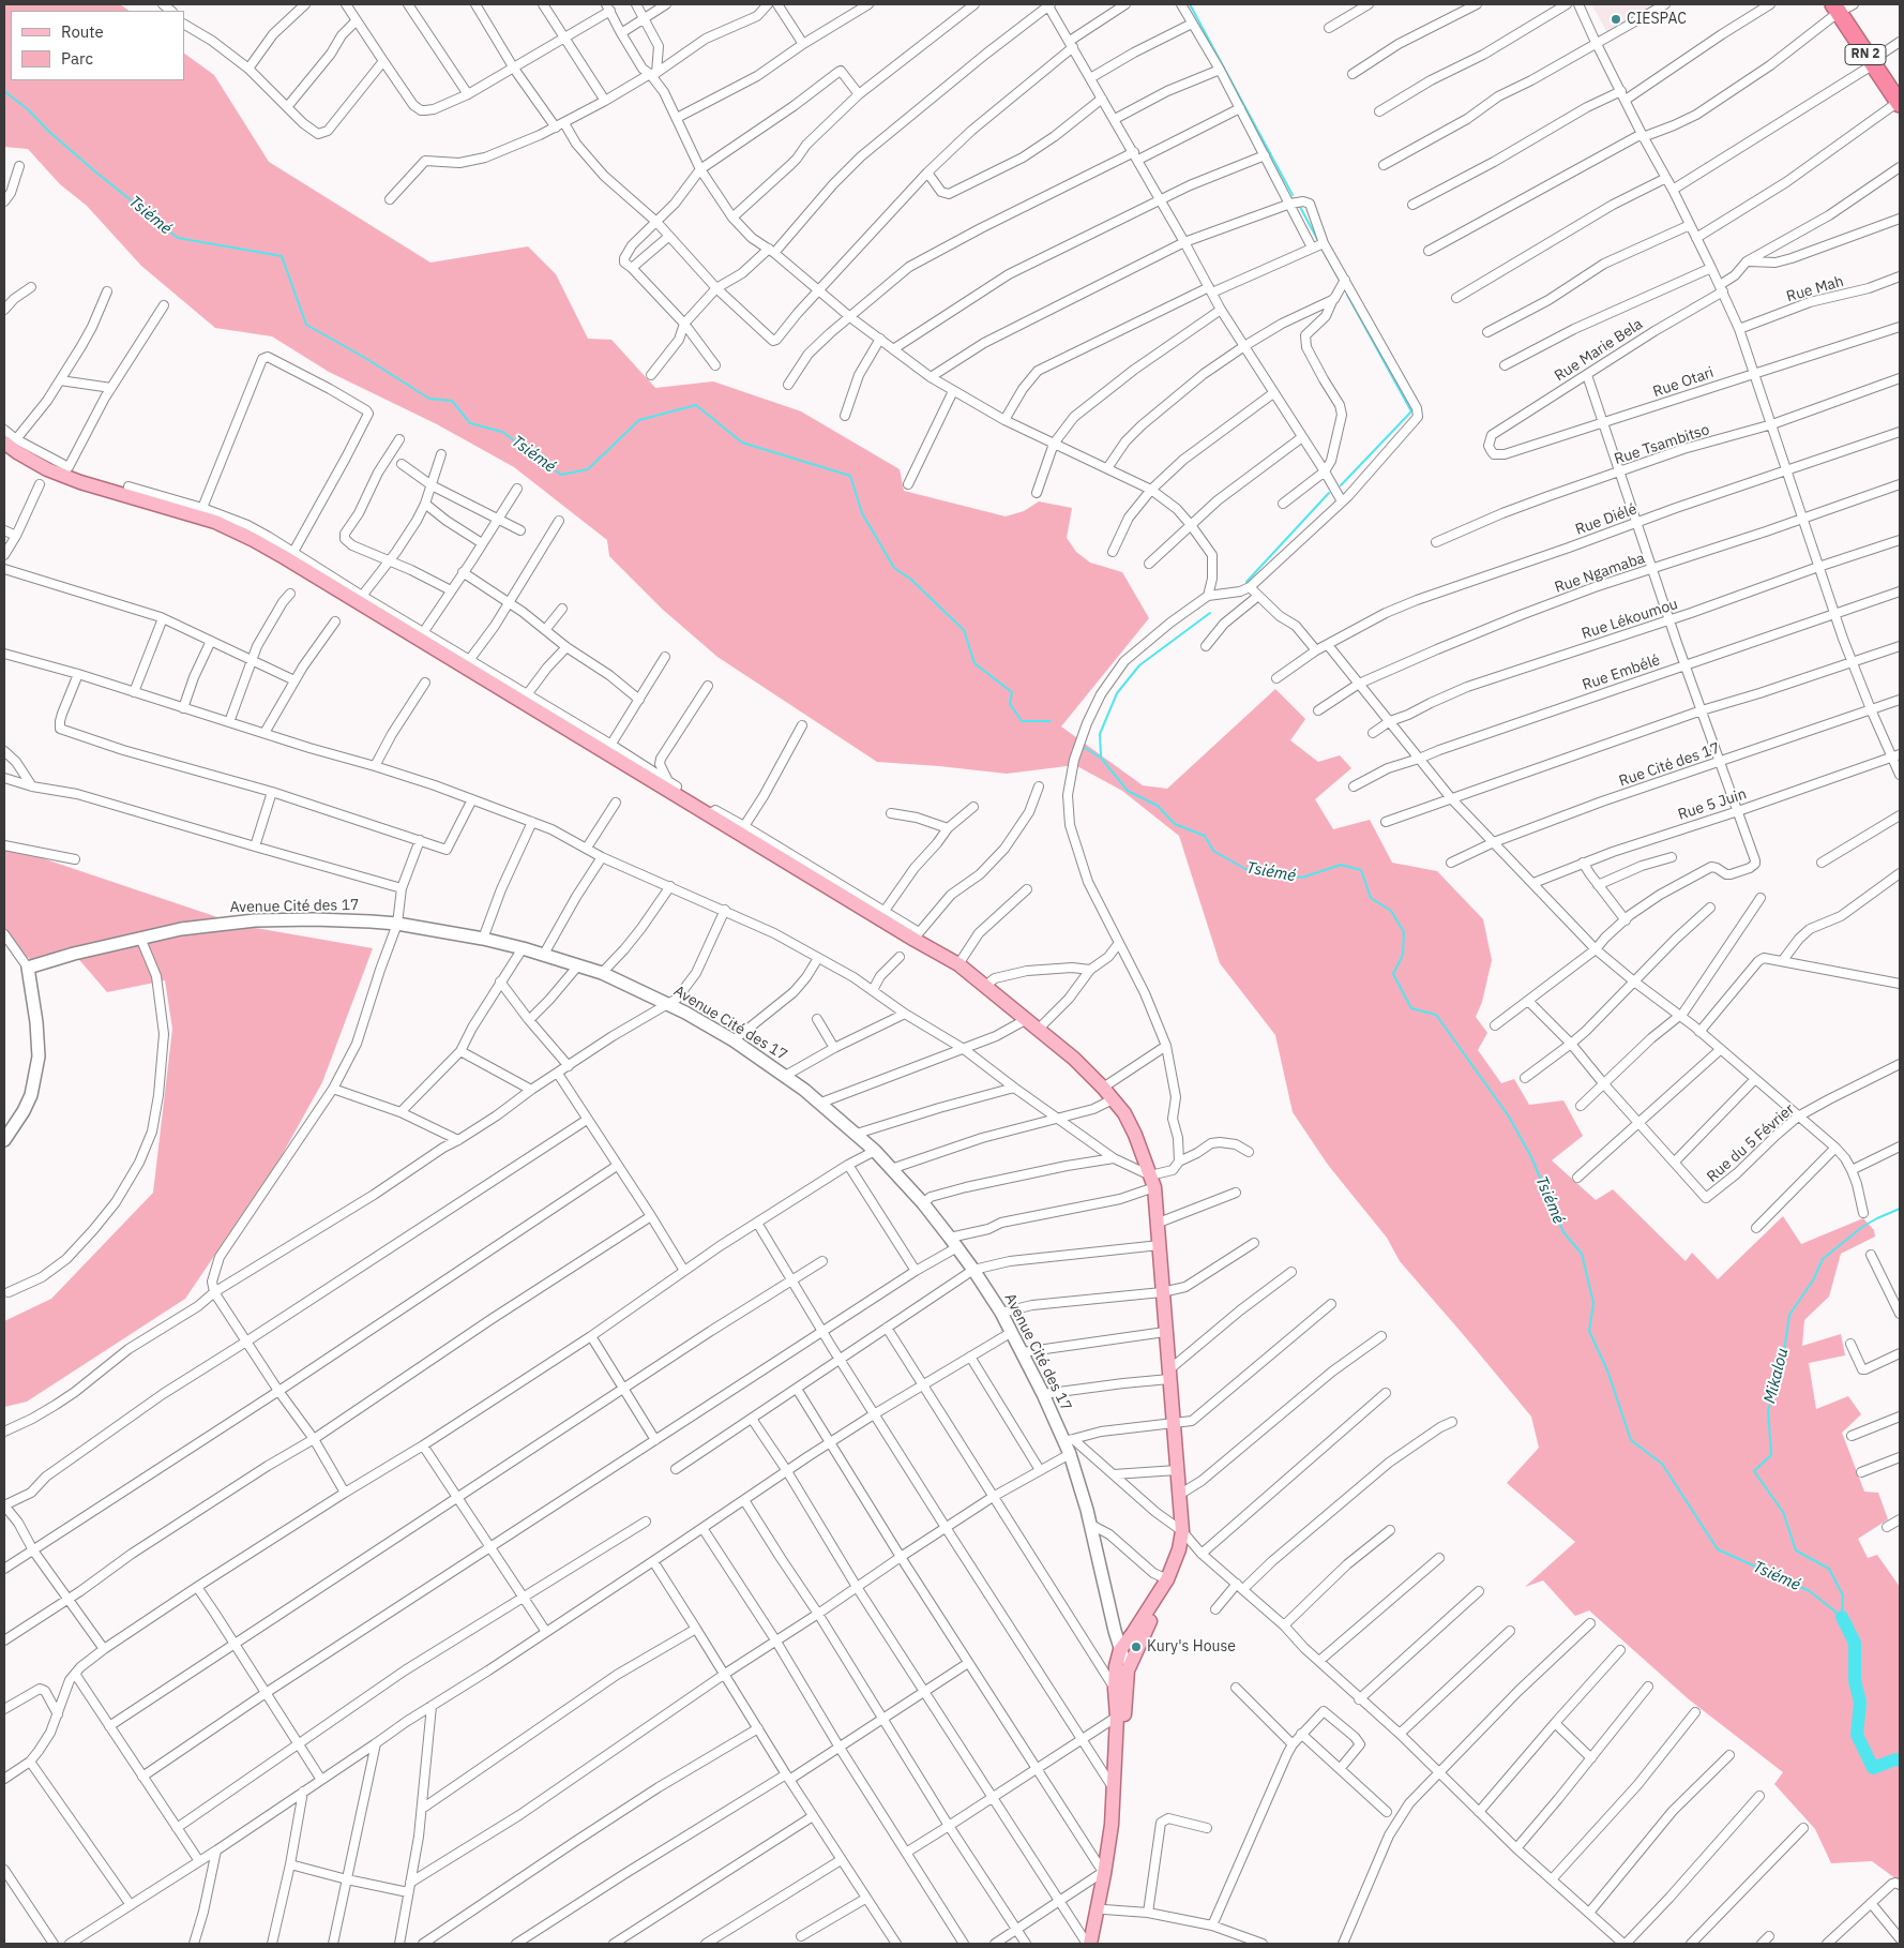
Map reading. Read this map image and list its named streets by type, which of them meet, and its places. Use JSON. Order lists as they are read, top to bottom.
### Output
{
  "streets": {
    "highway": ["RN 2"],
    "street": [
      "Rue Mah",
      "Rue Marie Bela",
      "Rue Otari",
      "Rue Tsambitso",
      "Rue Diélé",
      "Rue Ngamaba",
      "Rue Lékoumou",
      "Rue Embélé",
      "Rue Cité des 17",
      "Rue 5 Juin",
      "Avenue Cité des 17",
      "Rue du 5 Février"
    ]
  },
  "crossings": [
    ["Rue Marie Bela", "Rue Otari"]
  ],
  "water": ["Tsiémé", "Mikalou"],
  "places": ["CIESPAC", "Kury's House"],
  "legend": ["Route", "Parc"]
}
